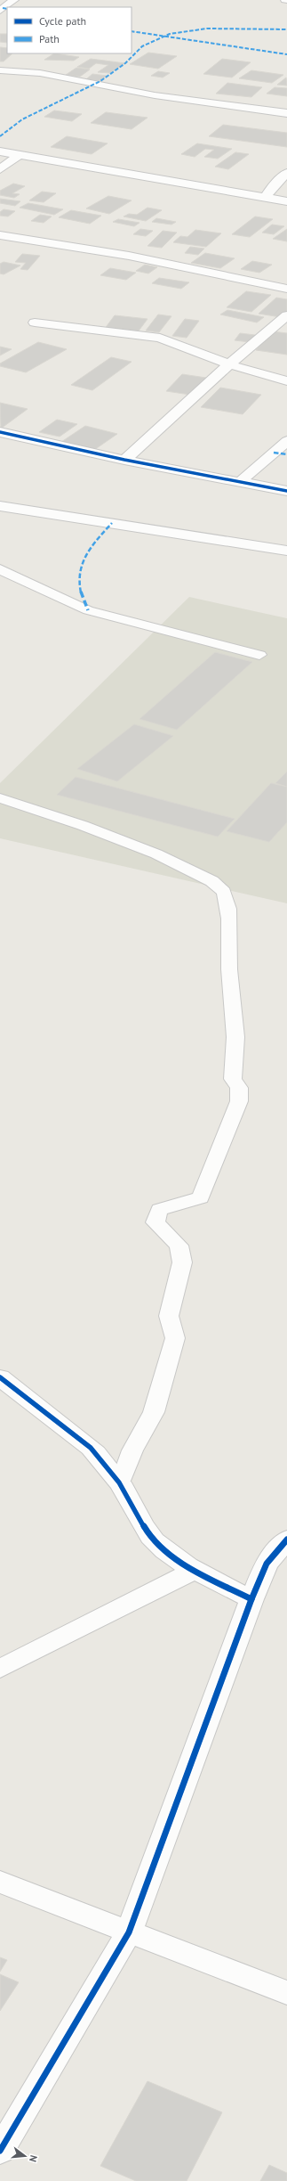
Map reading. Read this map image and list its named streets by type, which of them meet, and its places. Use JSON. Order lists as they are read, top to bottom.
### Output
{
  "legend": ["Cycle path", "Path"],
  "north": "right"
}
